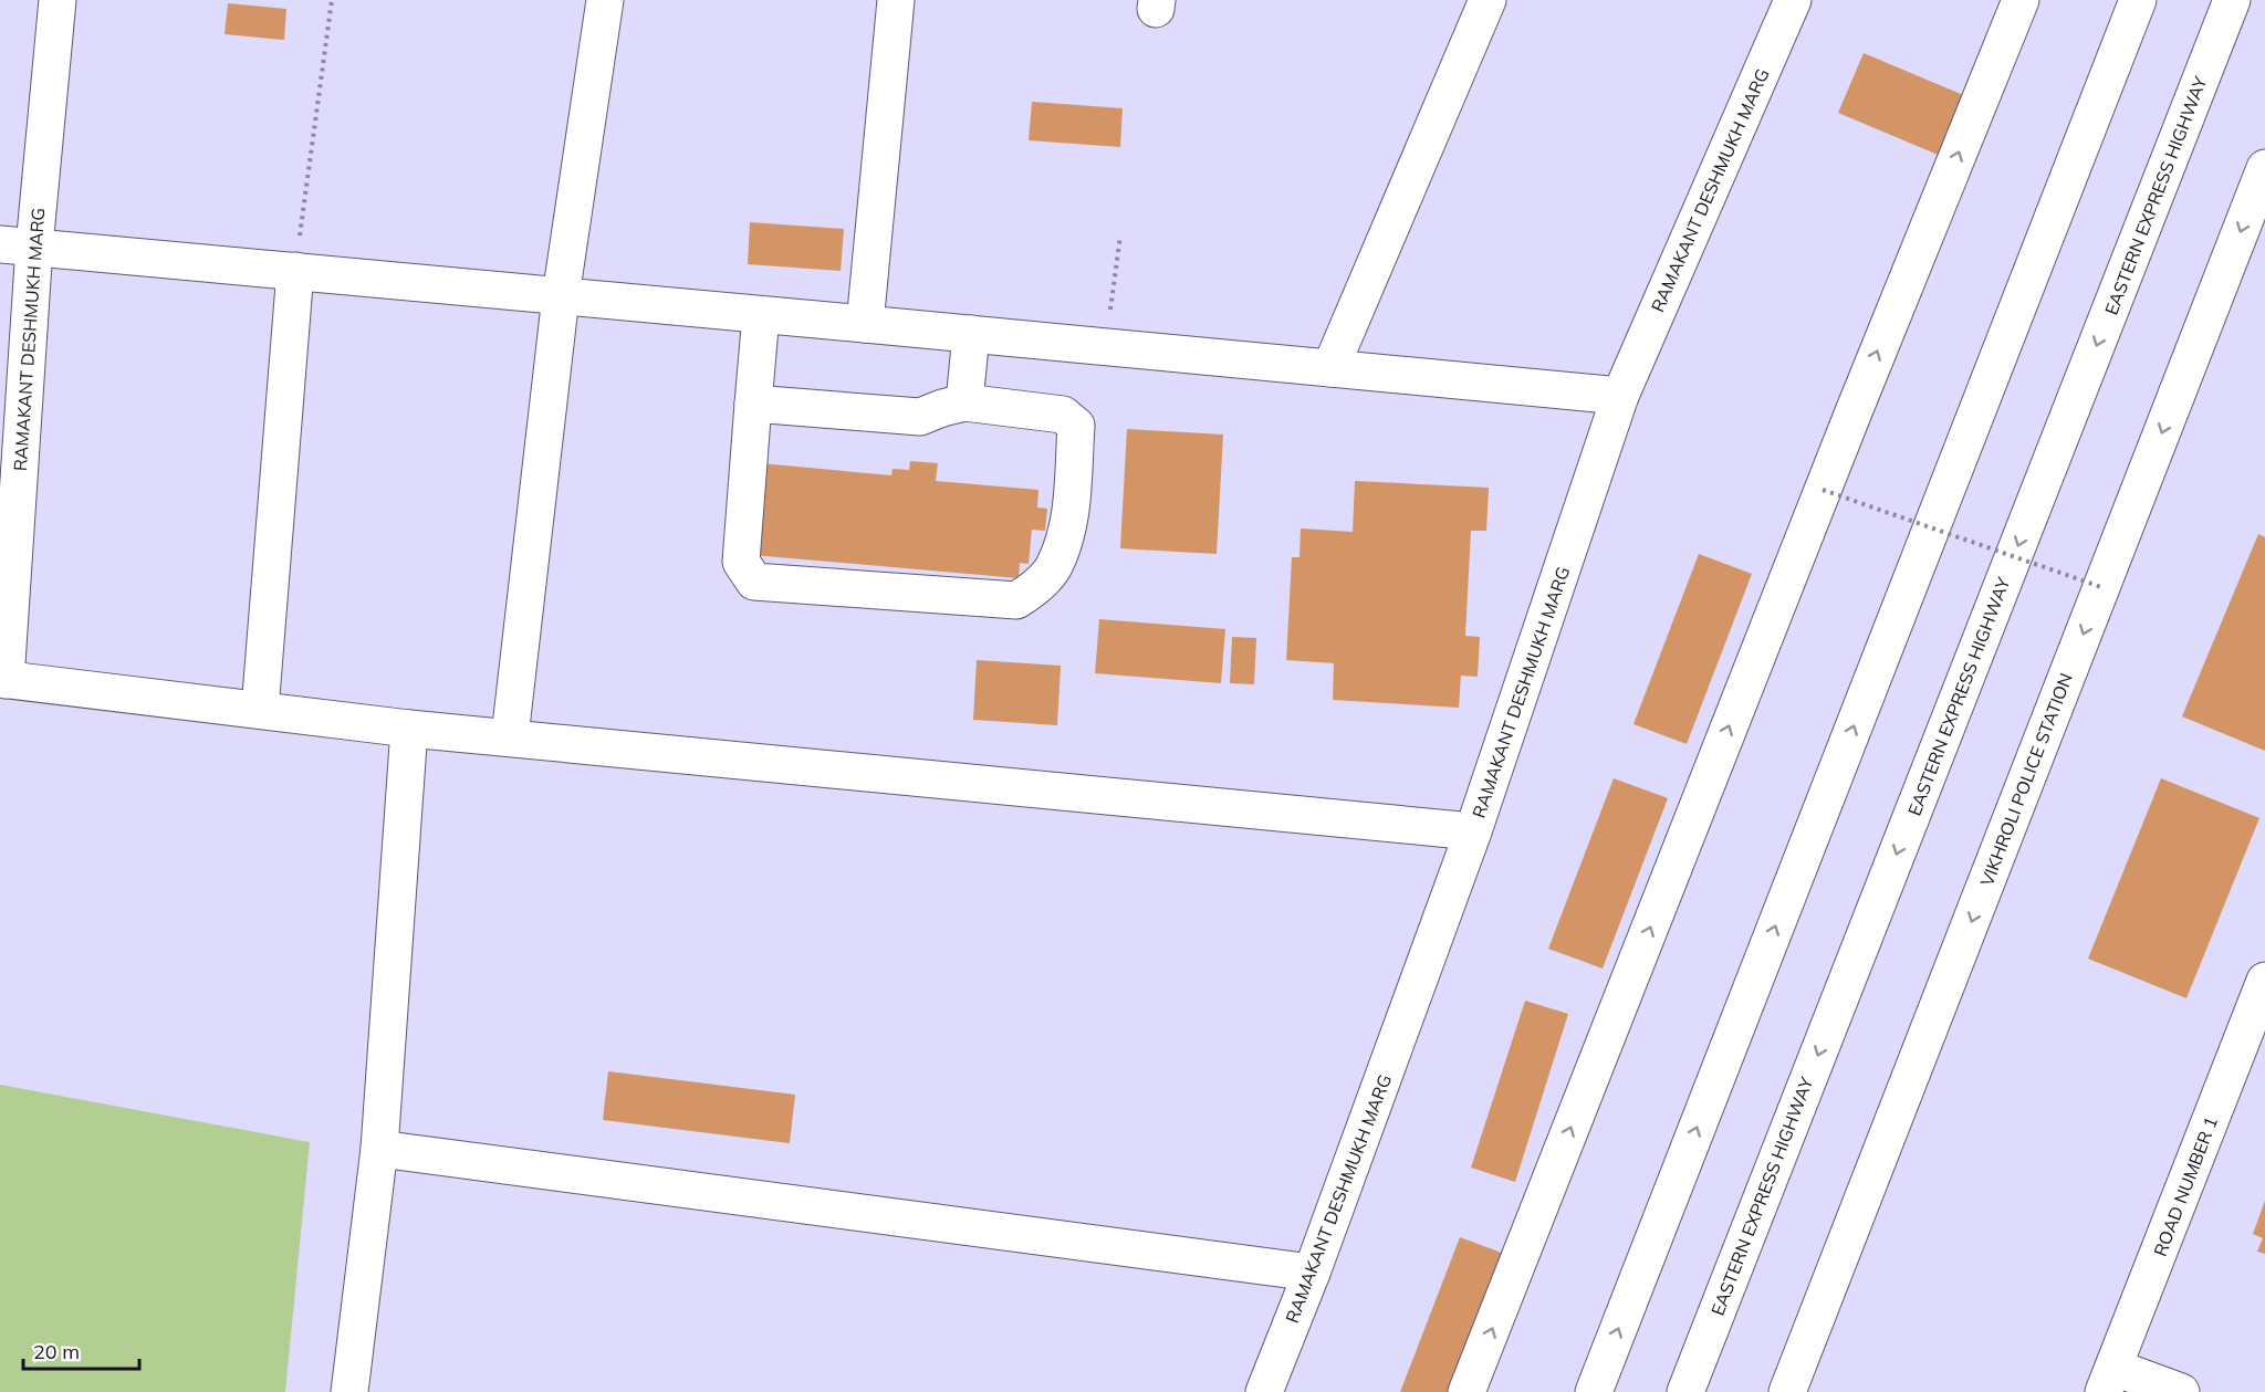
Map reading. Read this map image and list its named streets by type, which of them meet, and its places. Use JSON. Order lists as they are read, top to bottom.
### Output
{
  "streets": {
    "main road": [
      "RAMAKANT DESHMUKH MARG",
      "EASTERN EXPRESS HIGHWAY",
      "VIKHROLI POLICE STATION",
      "ROAD NUMBER 1"
    ]
  },
  "scale_bar": "20 m"
}
